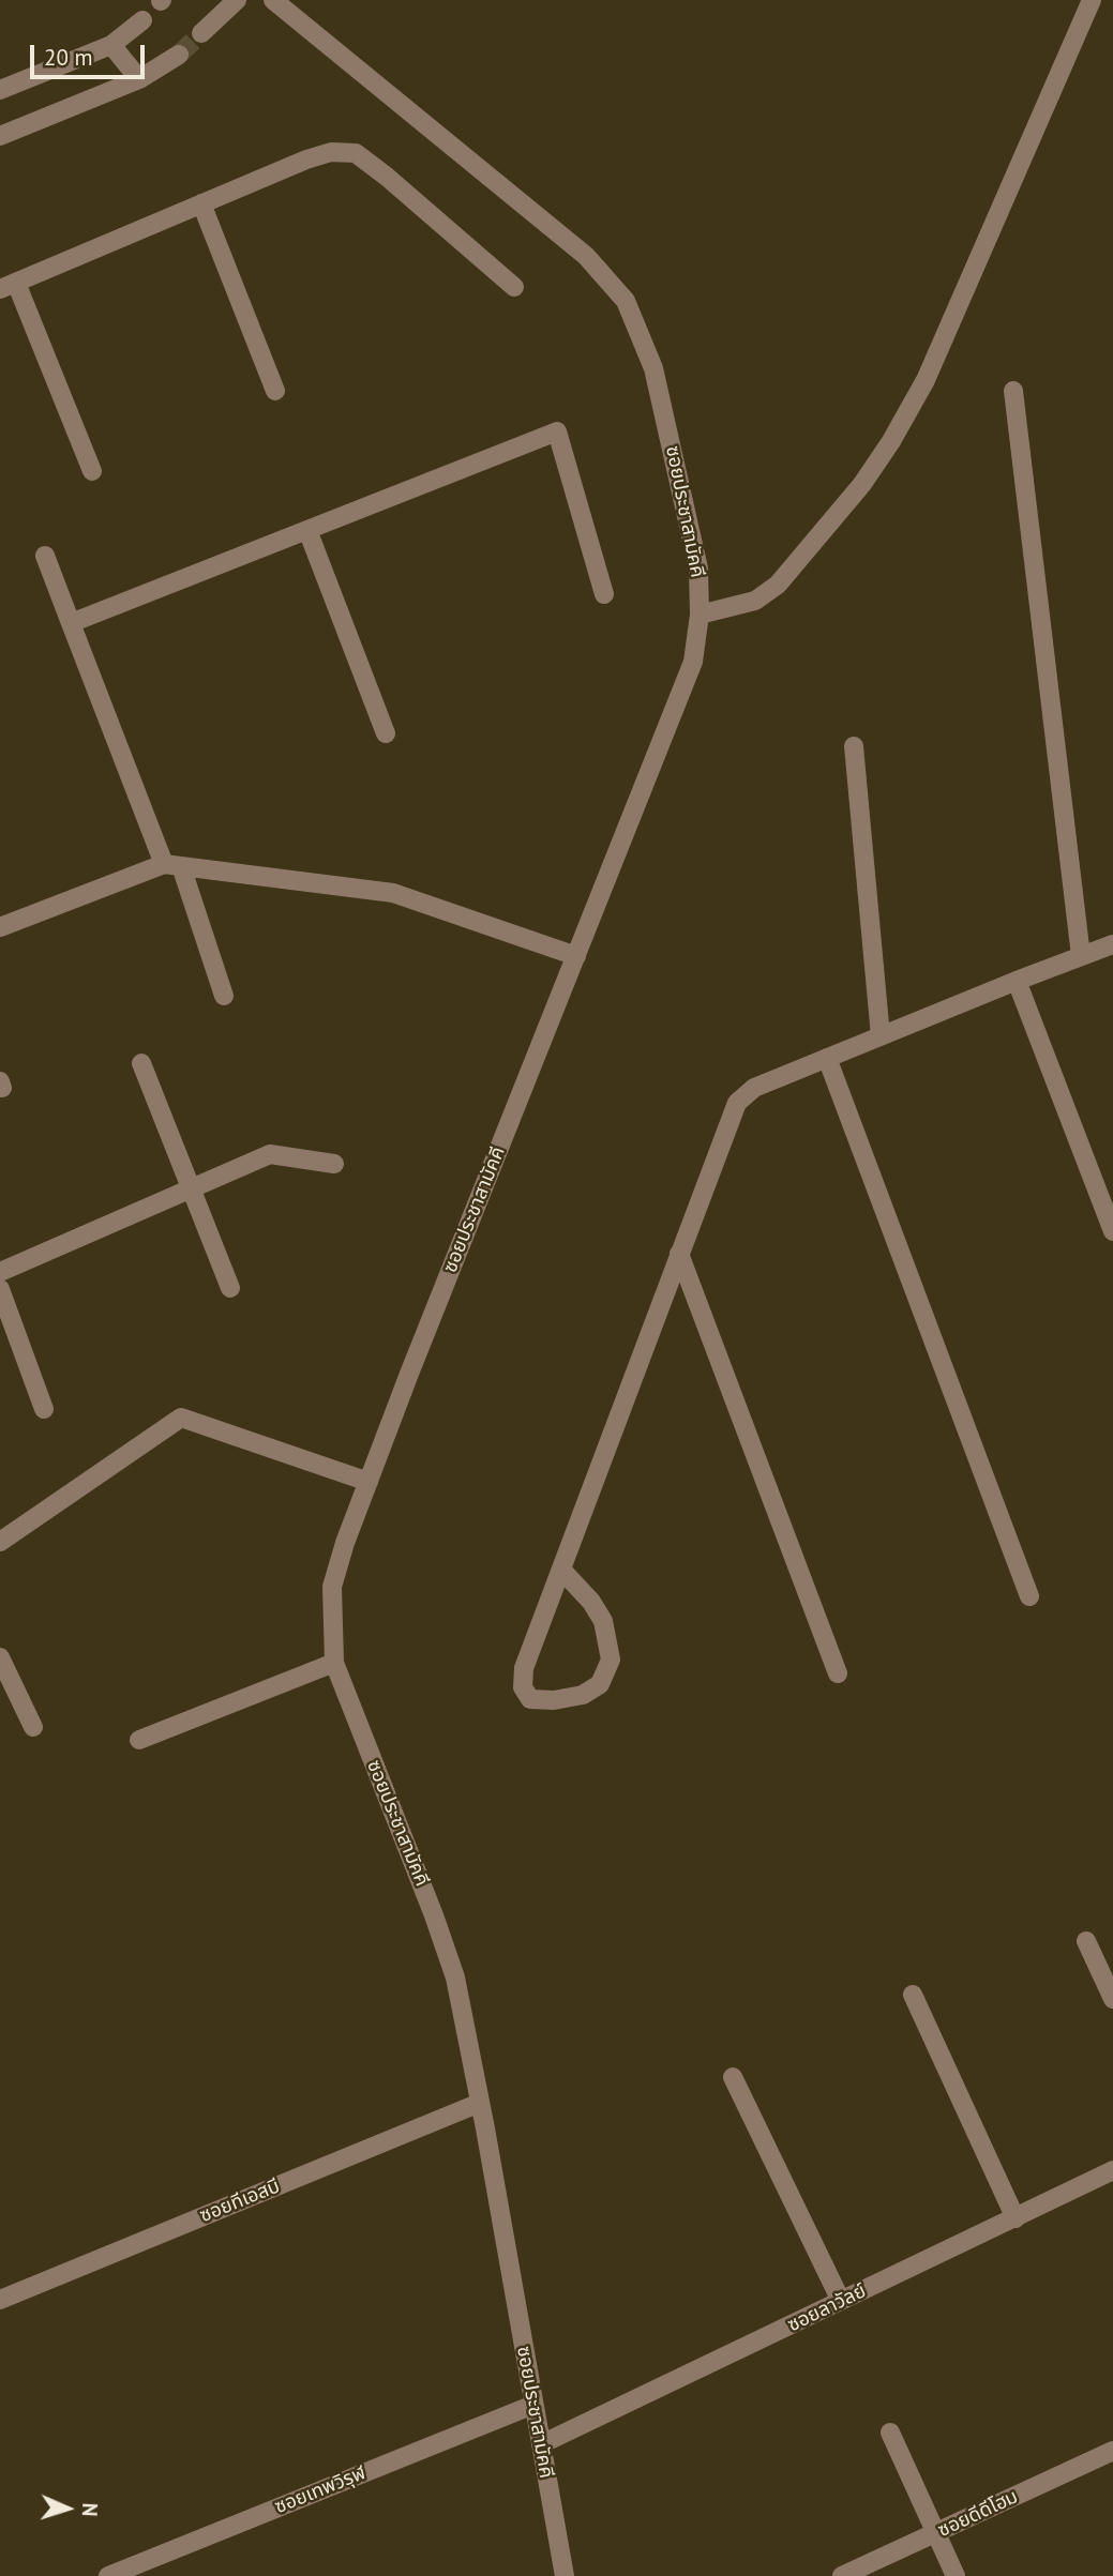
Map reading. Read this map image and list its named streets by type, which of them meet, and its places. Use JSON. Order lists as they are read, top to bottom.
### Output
{
  "streets": {
    "street": [
      "ซอยประชาสามัคคี",
      "ซอยทีเอสบี",
      "ซอยลาวัลย์",
      "ซอยเทพวิรุฬ",
      "ซอยดีดีโฮม"
    ]
  },
  "crossings": [
    ["ซอยประชาสามัคคี", "ซอยทีเอสบี"],
    ["ซอยประชาสามัคคี", "ซอยลาวัลย์"],
    ["ซอยประชาสามัคคี", "ซอยเทพวิรุฬ"]
  ],
  "scale_bar": "20 m",
  "north": "right"
}
